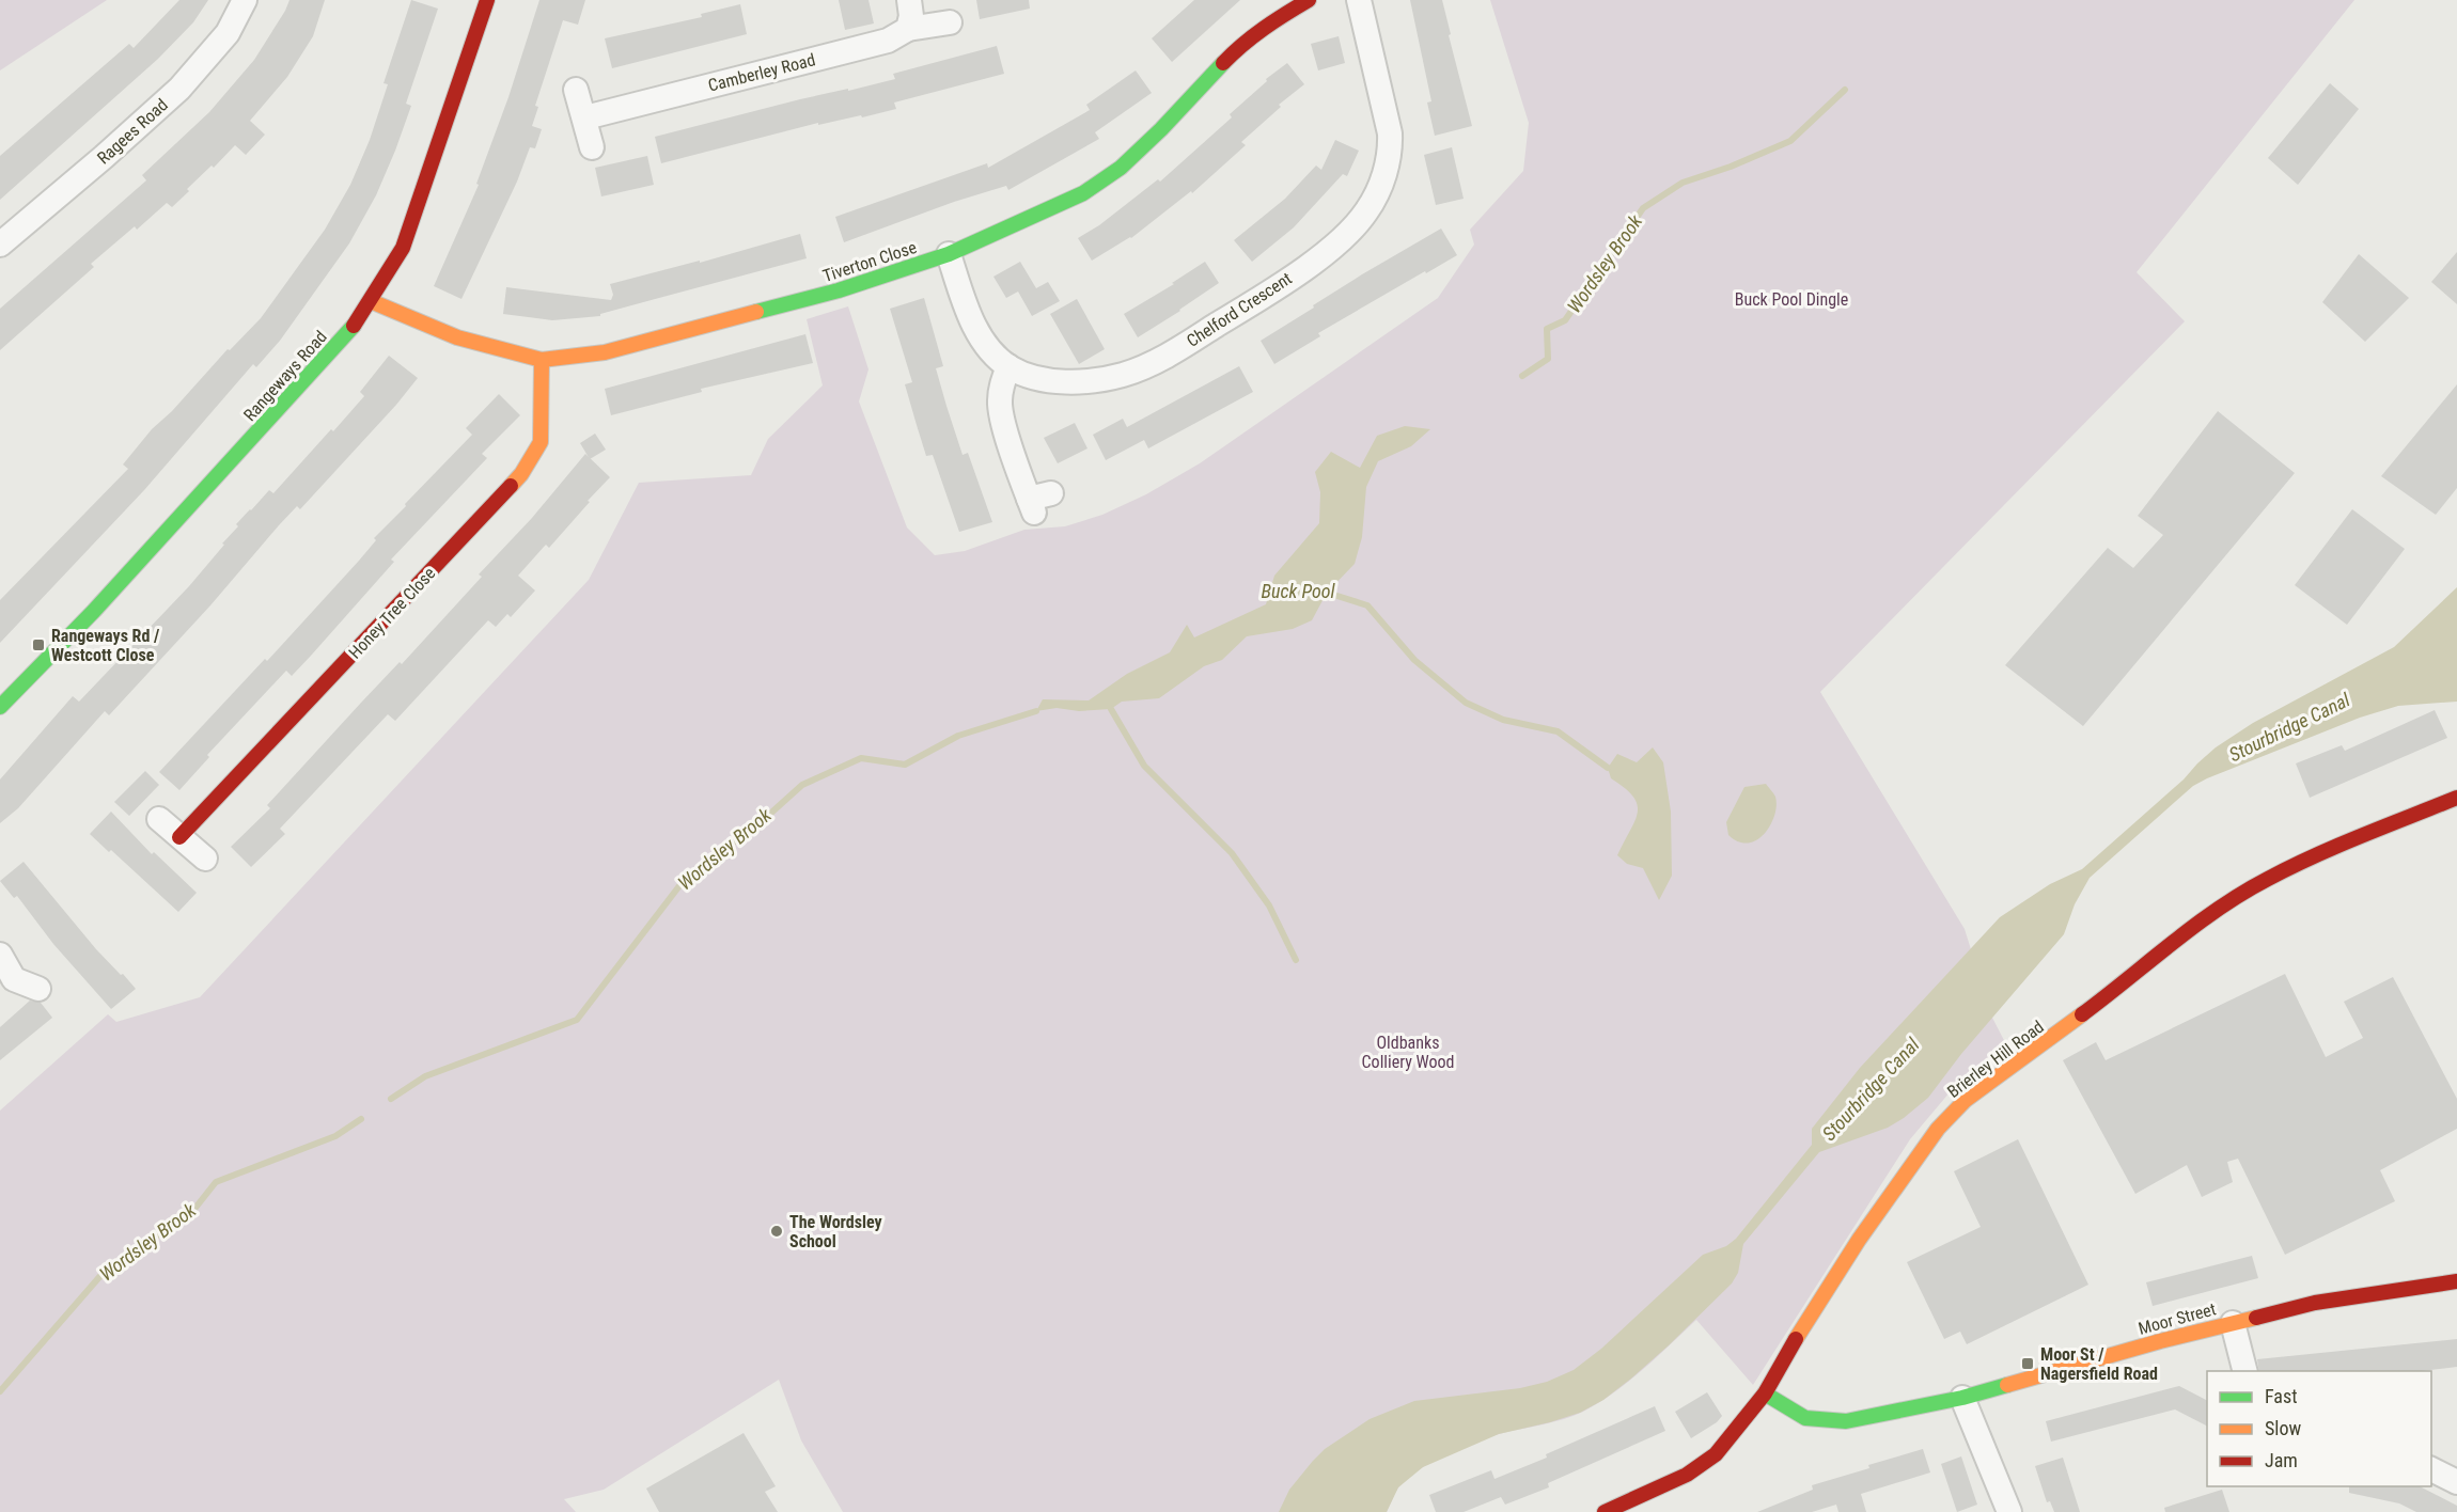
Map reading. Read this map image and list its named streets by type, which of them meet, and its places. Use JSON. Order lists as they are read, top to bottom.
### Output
{
  "streets": {
    "street": [
      "Camberley Road",
      "Ragees Road",
      "Tiverton Close",
      "Chelford Crescent",
      "Rangeways Road",
      "Honey Tree Close",
      "Brierley Hill Road",
      "Moor Street"
    ]
  },
  "crossings": [
    ["Tiverton Close", "Chelford Crescent"],
    ["Tiverton Close", "Rangeways Road"],
    ["Tiverton Close", "Honey Tree Close"],
    ["Brierley Hill Road", "Moor Street"]
  ],
  "water": ["Wordsley Brook", "Buck Pool", "Stourbridge Canal"],
  "parks": ["Buck Pool Dingle", "Oldbanks Colliery Wood"],
  "places": {
    "transit": ["Rangeways Rd / Westcott Close", "Moor St / Nagersfield Road"],
    "other": ["The Wordsley School"]
  },
  "legend": ["Fast", "Slow", "Jam"]
}
